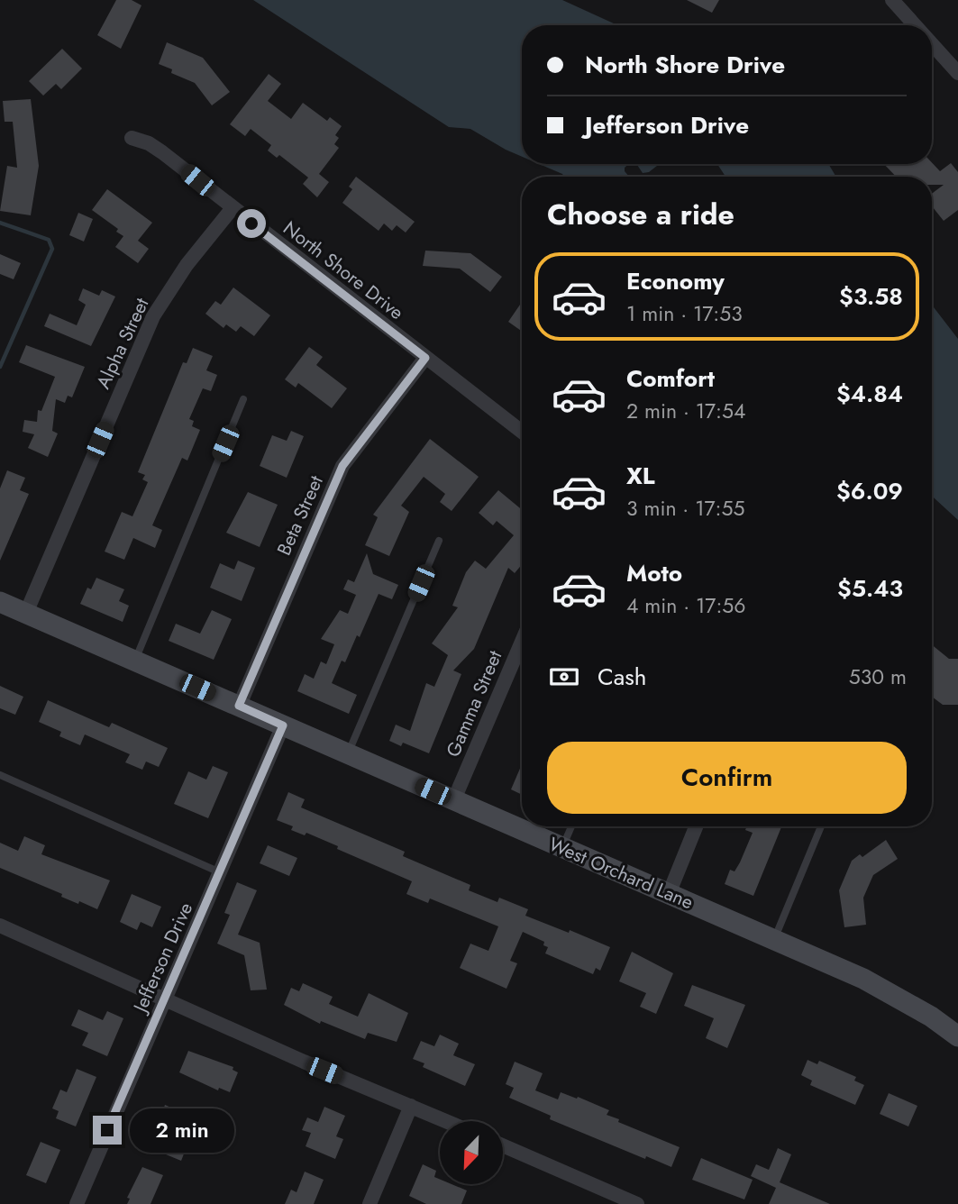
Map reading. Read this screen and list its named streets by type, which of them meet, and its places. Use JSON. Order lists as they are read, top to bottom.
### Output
{
  "streets": {
    "street": [
      "North Shore Drive",
      "Alpha Street",
      "Beta Street",
      "Gamma Street",
      "West Orchard Lane",
      "Jefferson Drive"
    ]
  },
  "crossings": [
    ["North Shore Drive", "Alpha Street"],
    ["North Shore Drive", "Beta Street"],
    ["Alpha Street", "West Orchard Lane"],
    ["Beta Street", "West Orchard Lane"],
    ["Gamma Street", "West Orchard Lane"],
    ["West Orchard Lane", "Jefferson Drive"]
  ],
  "north": "bottom left",
  "page": {
    "banner": ["North Shore Drive", "Jefferson Drive"],
    "heading": "Choose a ride",
    "list": [
      {
        "name": "Economy",
        "note": "1 min · 17:53",
        "value": "$3.58"
      },
      {
        "name": "Comfort",
        "note": "2 min · 17:54",
        "value": "$4.84"
      },
      {
        "name": "XL",
        "note": "3 min · 17:55",
        "value": "$6.09"
      },
      {
        "name": "Moto",
        "note": "4 min · 17:56",
        "value": "$5.43"
      }
    ],
    "pay": ["Cash", "530 m"],
    "buttons": "Confirm",
    "bubble": "2 min"
  }
}
